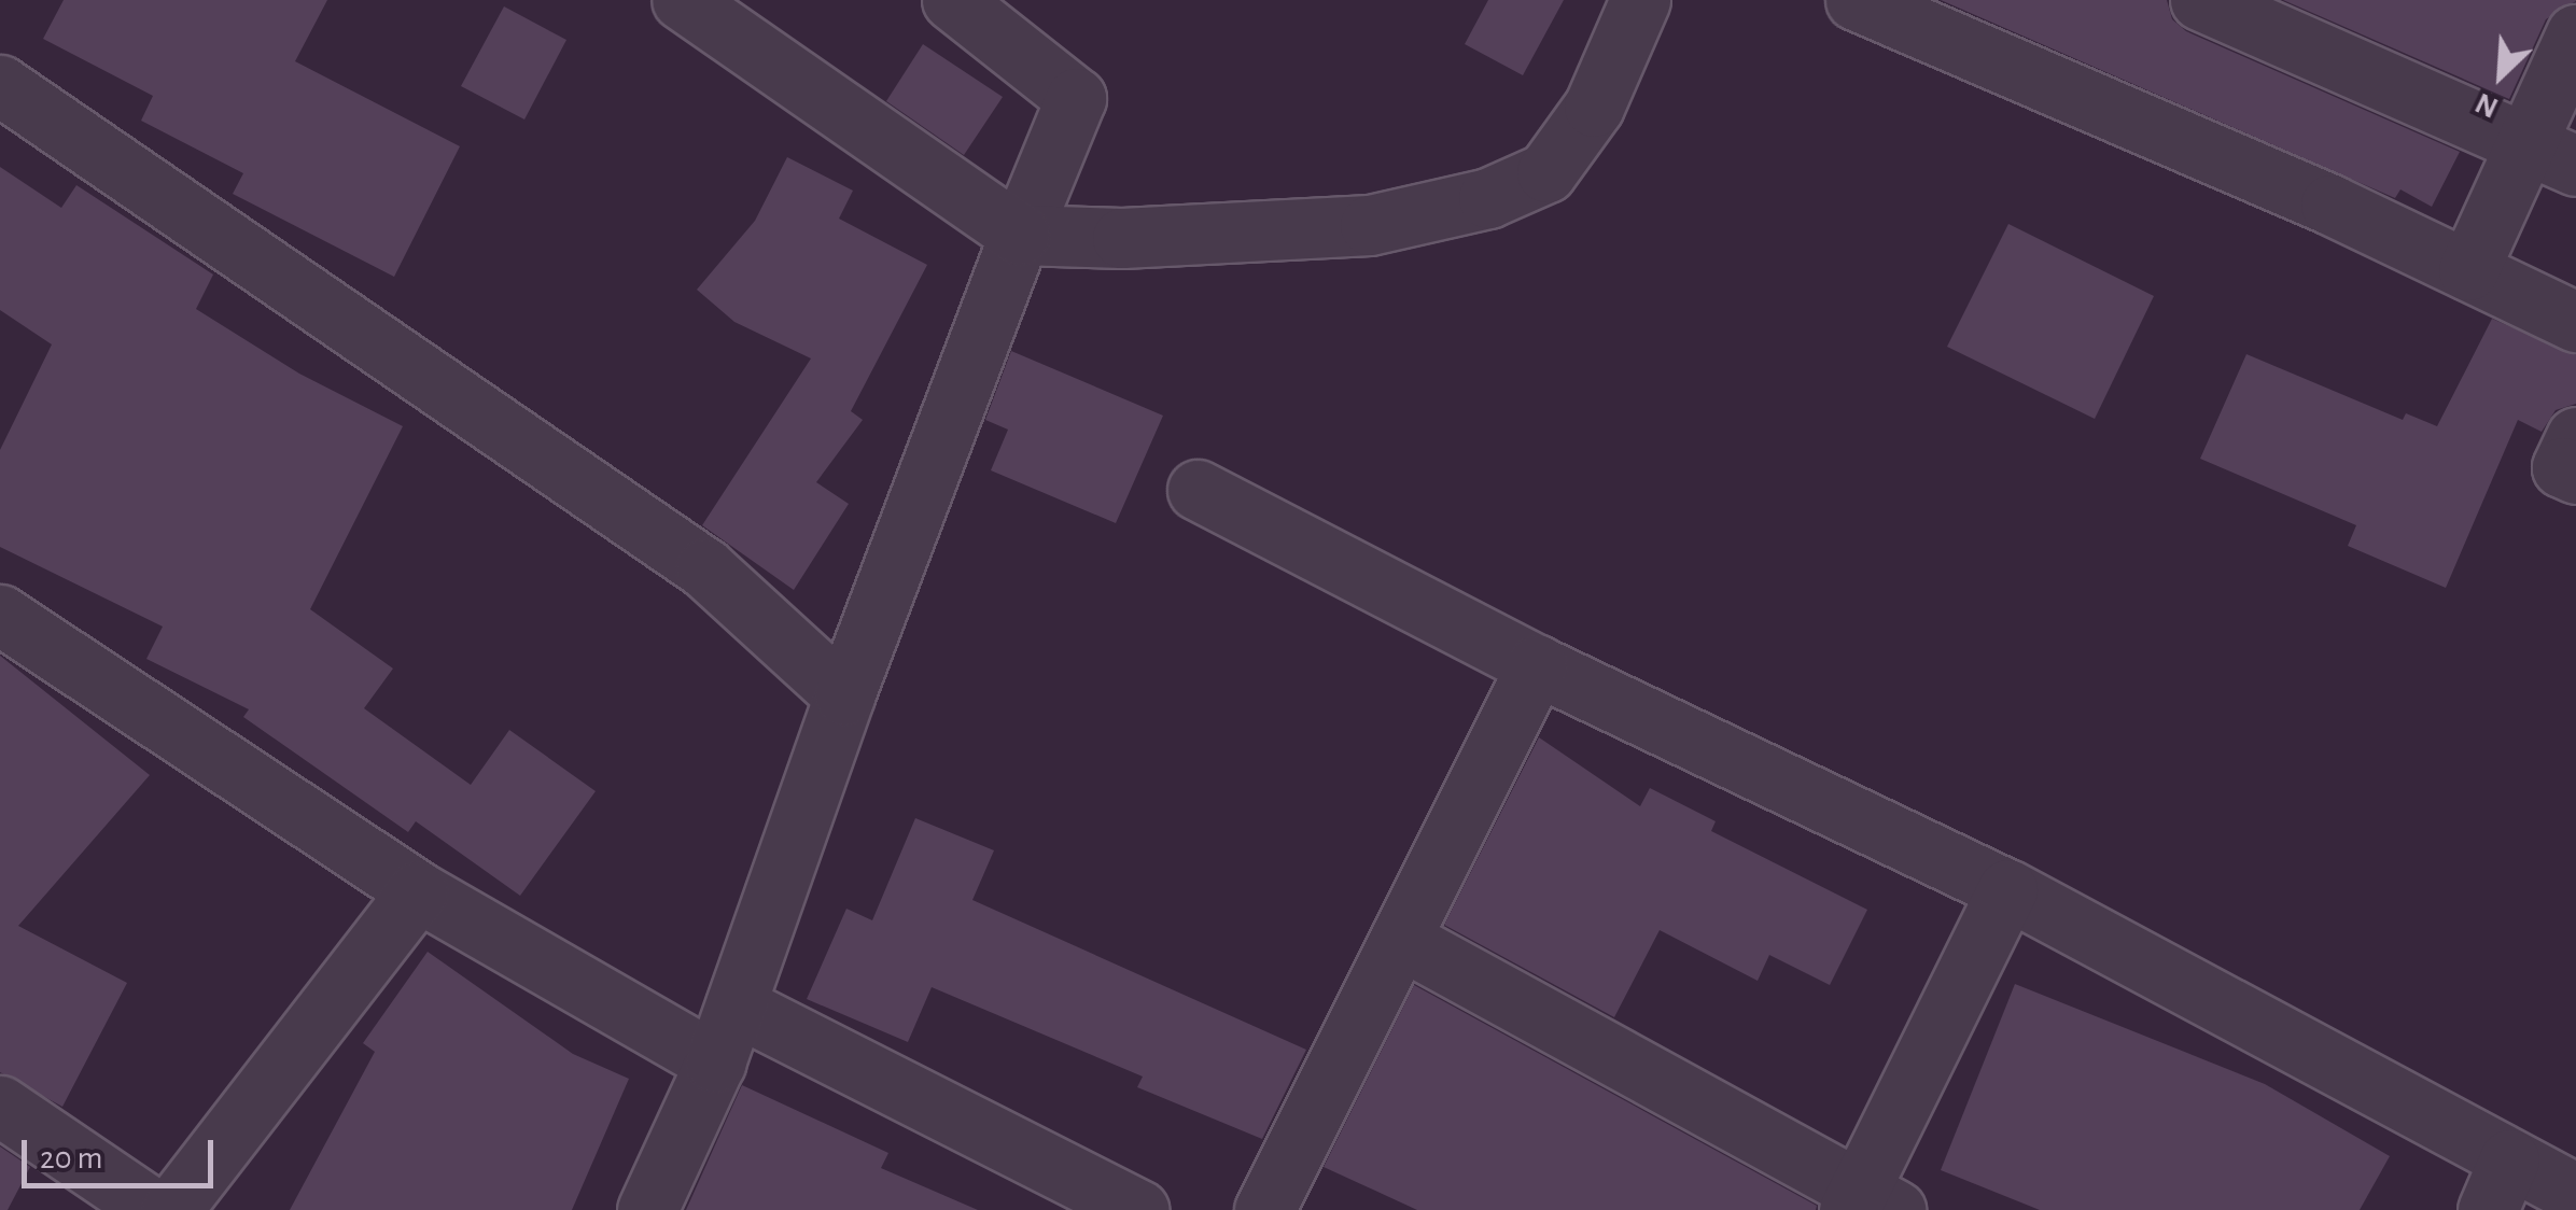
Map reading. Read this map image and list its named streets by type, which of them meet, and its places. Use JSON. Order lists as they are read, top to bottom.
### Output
{
  "scale_bar": "20 m",
  "north": "bottom left"
}
